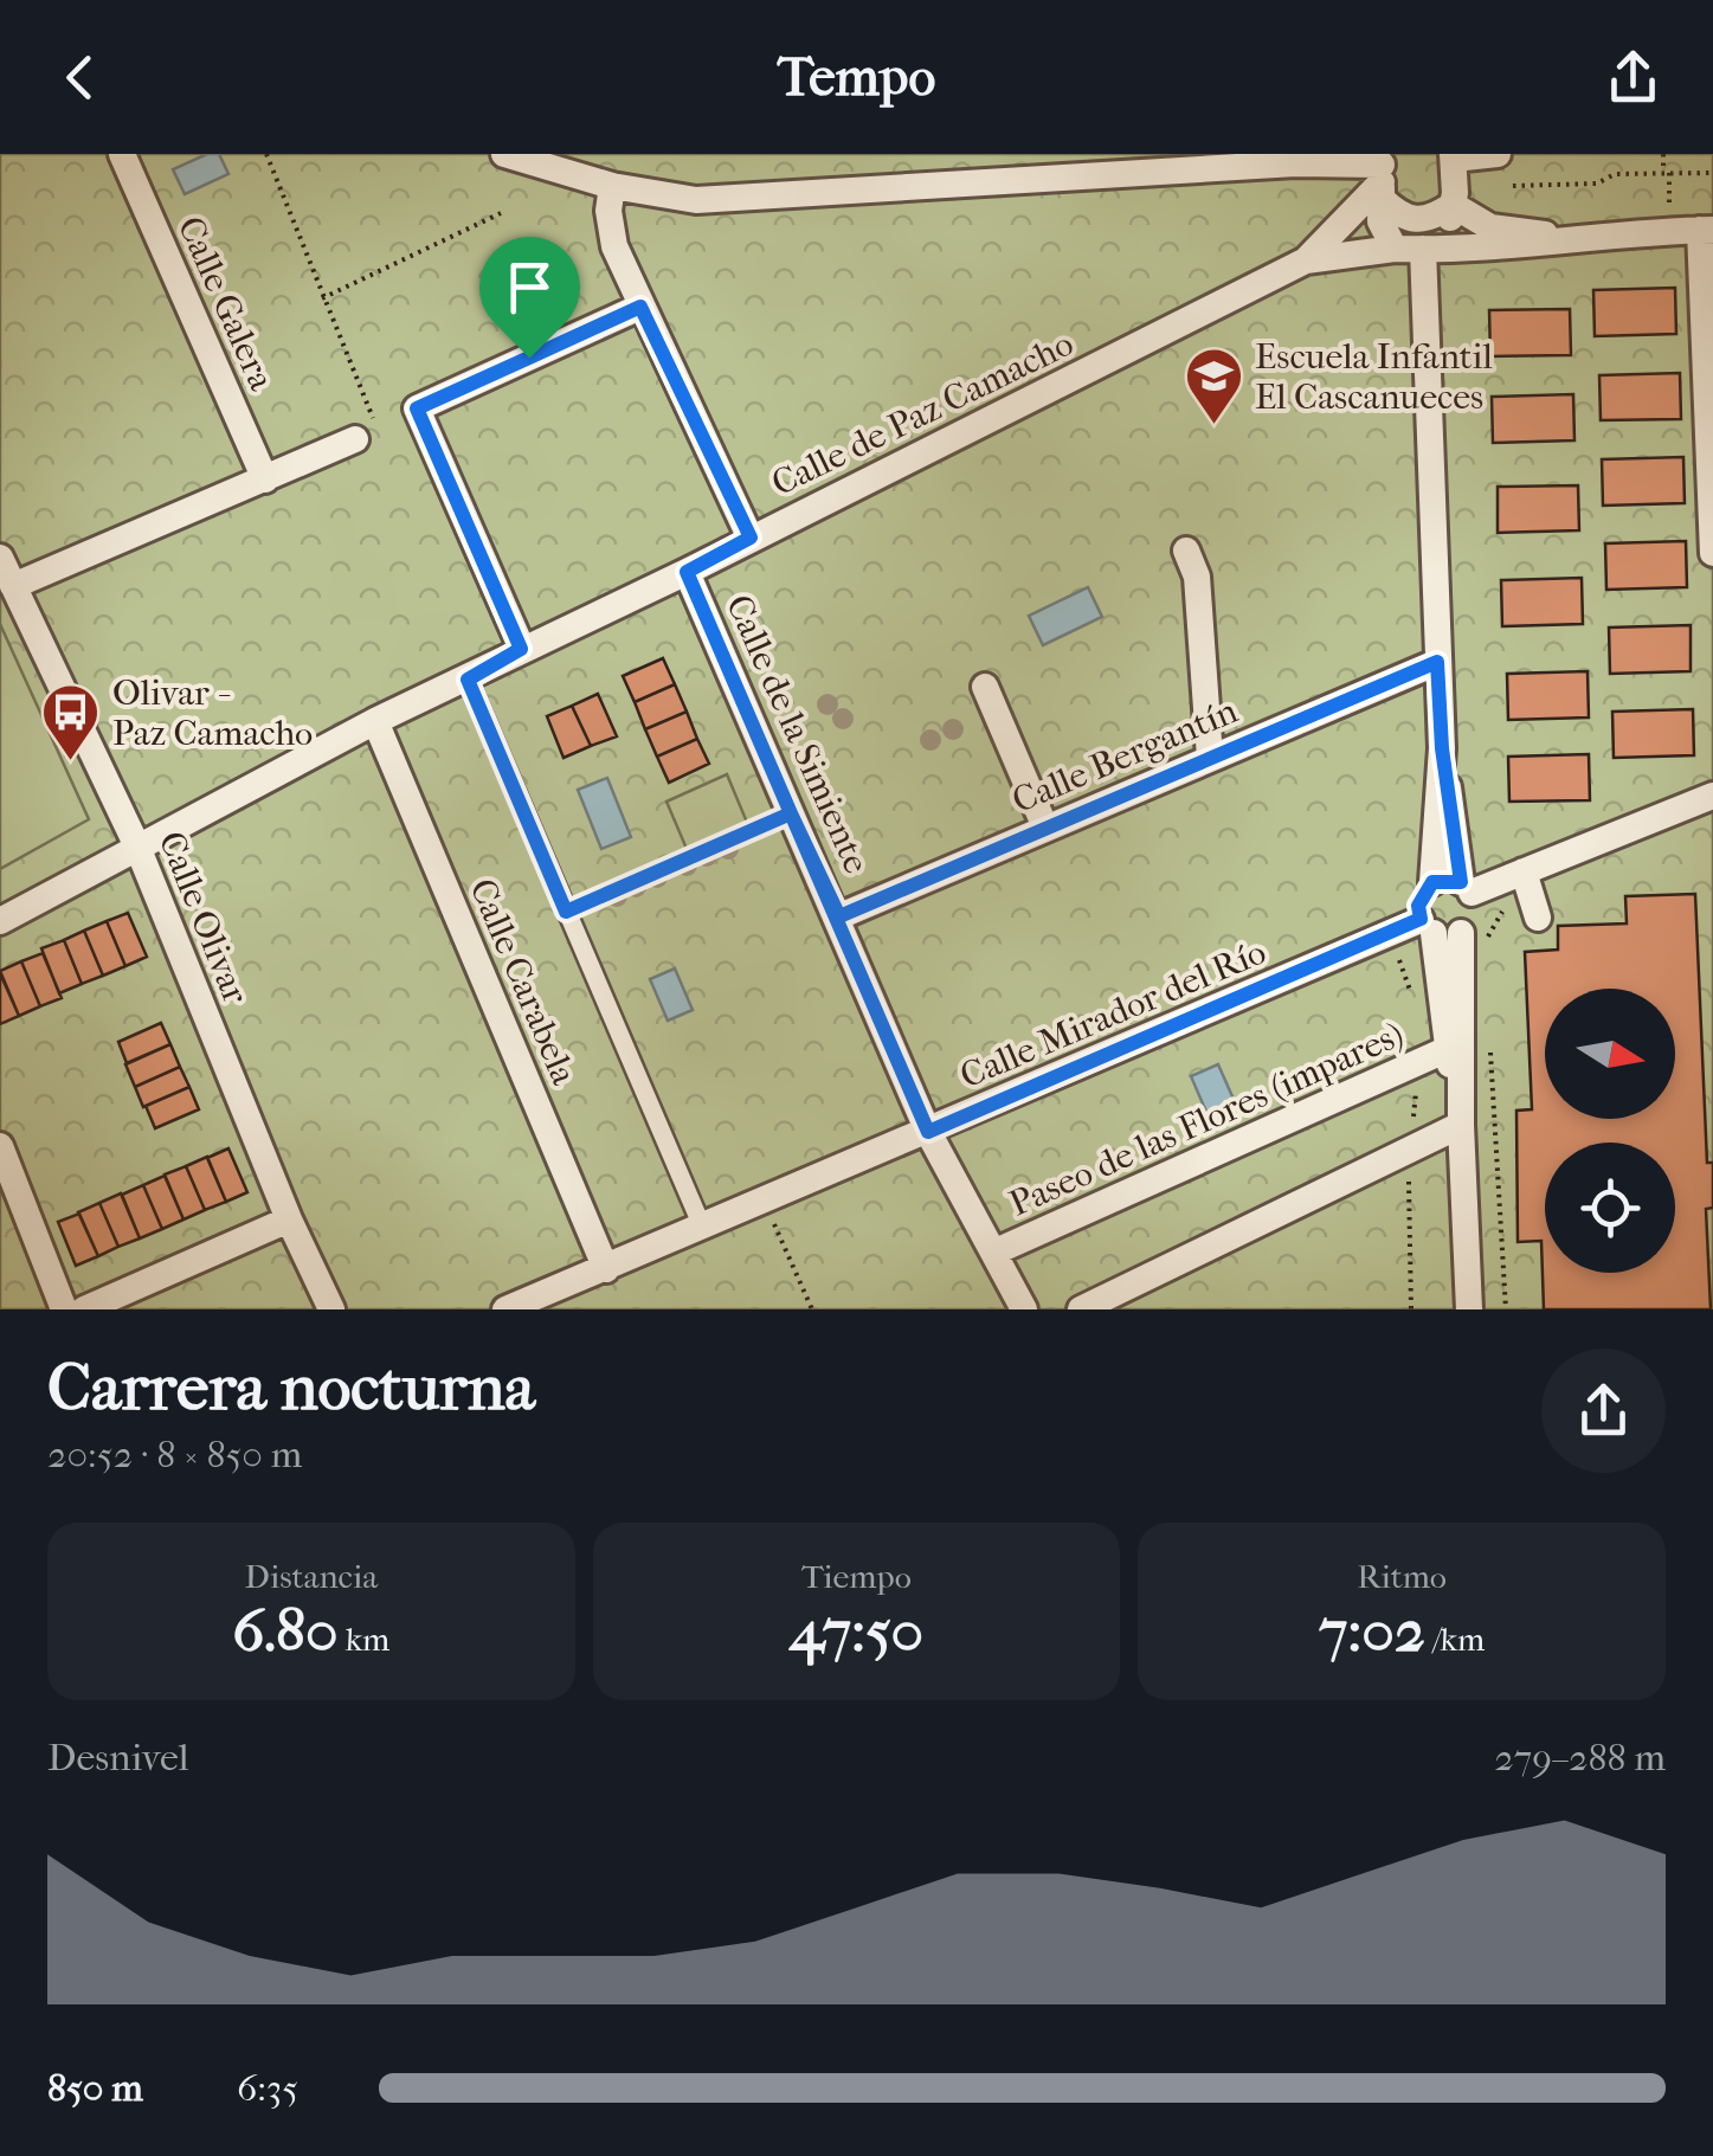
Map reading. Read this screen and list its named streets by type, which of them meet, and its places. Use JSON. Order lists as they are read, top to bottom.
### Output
{
  "streets": {
    "street": [
      "Calle Galera",
      "Calle de Paz Camacho",
      "Calle de la Simiente",
      "Calle Bergantín",
      "Calle Olivar",
      "Calle Carabela",
      "Calle Mirador del Río",
      "Paseo de las Flores (impares)"
    ]
  },
  "crossings": [
    ["Calle de Paz Camacho", "Calle de la Simiente"],
    ["Calle de Paz Camacho", "Calle Olivar"],
    ["Calle de Paz Camacho", "Calle Carabela"],
    ["Calle de la Simiente", "Calle Bergantín"],
    ["Calle de la Simiente", "Calle Mirador del Río"],
    ["Calle de la Simiente", "Paseo de las Flores (impares)"],
    ["Calle Carabela", "Calle Mirador del Río"]
  ],
  "places": {
    "school or university": ["Escuela Infantil El Cascanueces"],
    "bus stop": ["Olivar - Paz Camacho"]
  },
  "north": "right",
  "page": {
    "header": "Tempo",
    "heading": ["Carrera nocturna", "20:52 · 8 × 850 m"],
    "stats": [
      ["Distancia", "6.80 km"],
      ["Tiempo", "47:50"],
      ["Ritmo", "7:02 /km"]
    ],
    "chart": ["Desnivel", "279–288 m"],
    "list": [
      {
        "name": "850 m",
        "note": "6:35"
      }
    ]
  }
}
